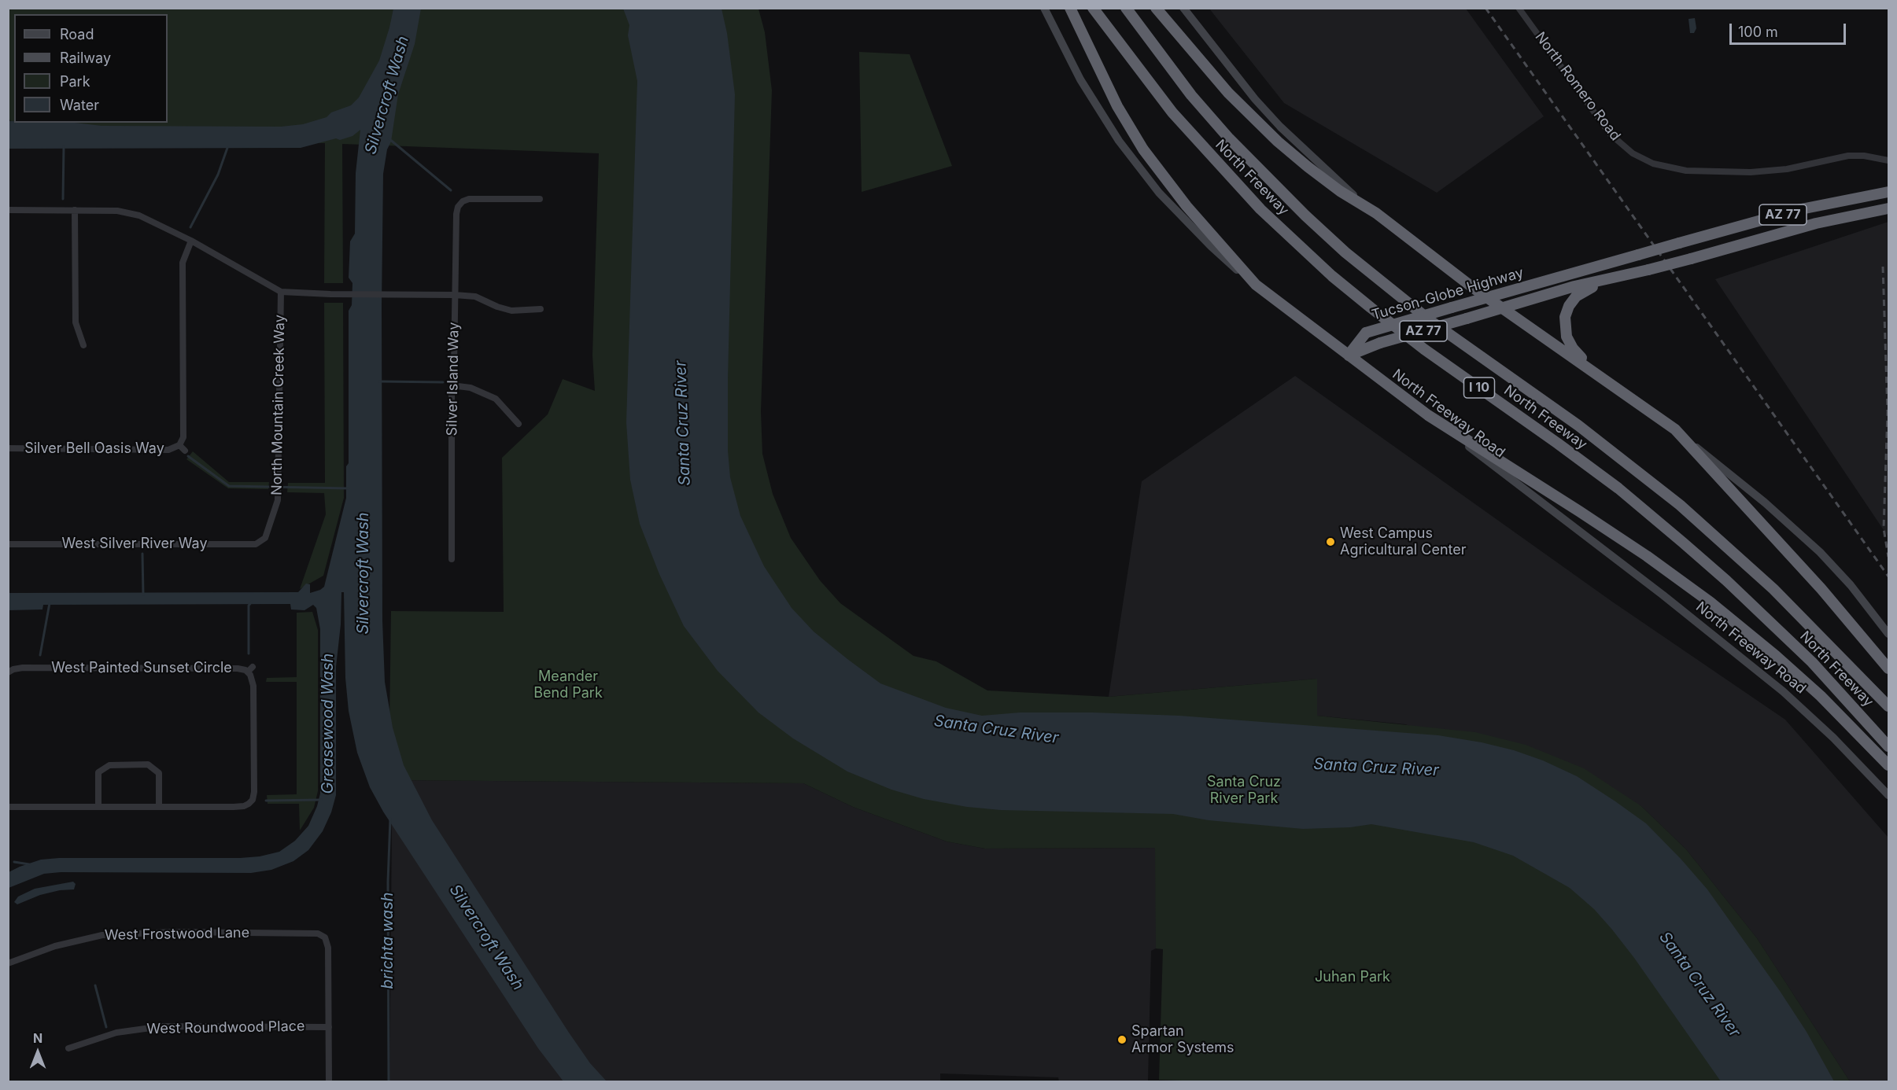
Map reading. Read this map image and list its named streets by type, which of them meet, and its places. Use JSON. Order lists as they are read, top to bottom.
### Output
{
  "streets": {
    "highway": [
      "North Freeway",
      "AZ 77",
      "Tucson-Globe Highway",
      "I 10",
      "North Freeway Road"
    ],
    "street": [
      "North Romero Road",
      "Silver Island Way",
      "North Mountain Creek Way",
      "Silver Bell Oasis Way",
      "West Silver River Way",
      "West Painted Sunset Circle",
      "West Frostwood Lane",
      "West Roundwood Place"
    ]
  },
  "crossings": [
    ["Tucson-Globe Highway", "North Freeway Road"],
    ["North Mountain Creek Way", "West Silver River Way"],
    ["West Frostwood Lane", "West Roundwood Place"]
  ],
  "water": [
    "Silvercroft Wash",
    "Santa Cruz River",
    "Greasewood Wash",
    "brichta wash"
  ],
  "parks": ["Meander Bend Park", "Santa Cruz River Park", "Juhan Park"],
  "places": ["West Campus Agricultural Center", "Spartan Armor Systems"],
  "legend": [
    "Road",
    "Railway",
    "Park",
    "Water"
  ],
  "scale_bar": "100 m",
  "north": "top"
}
